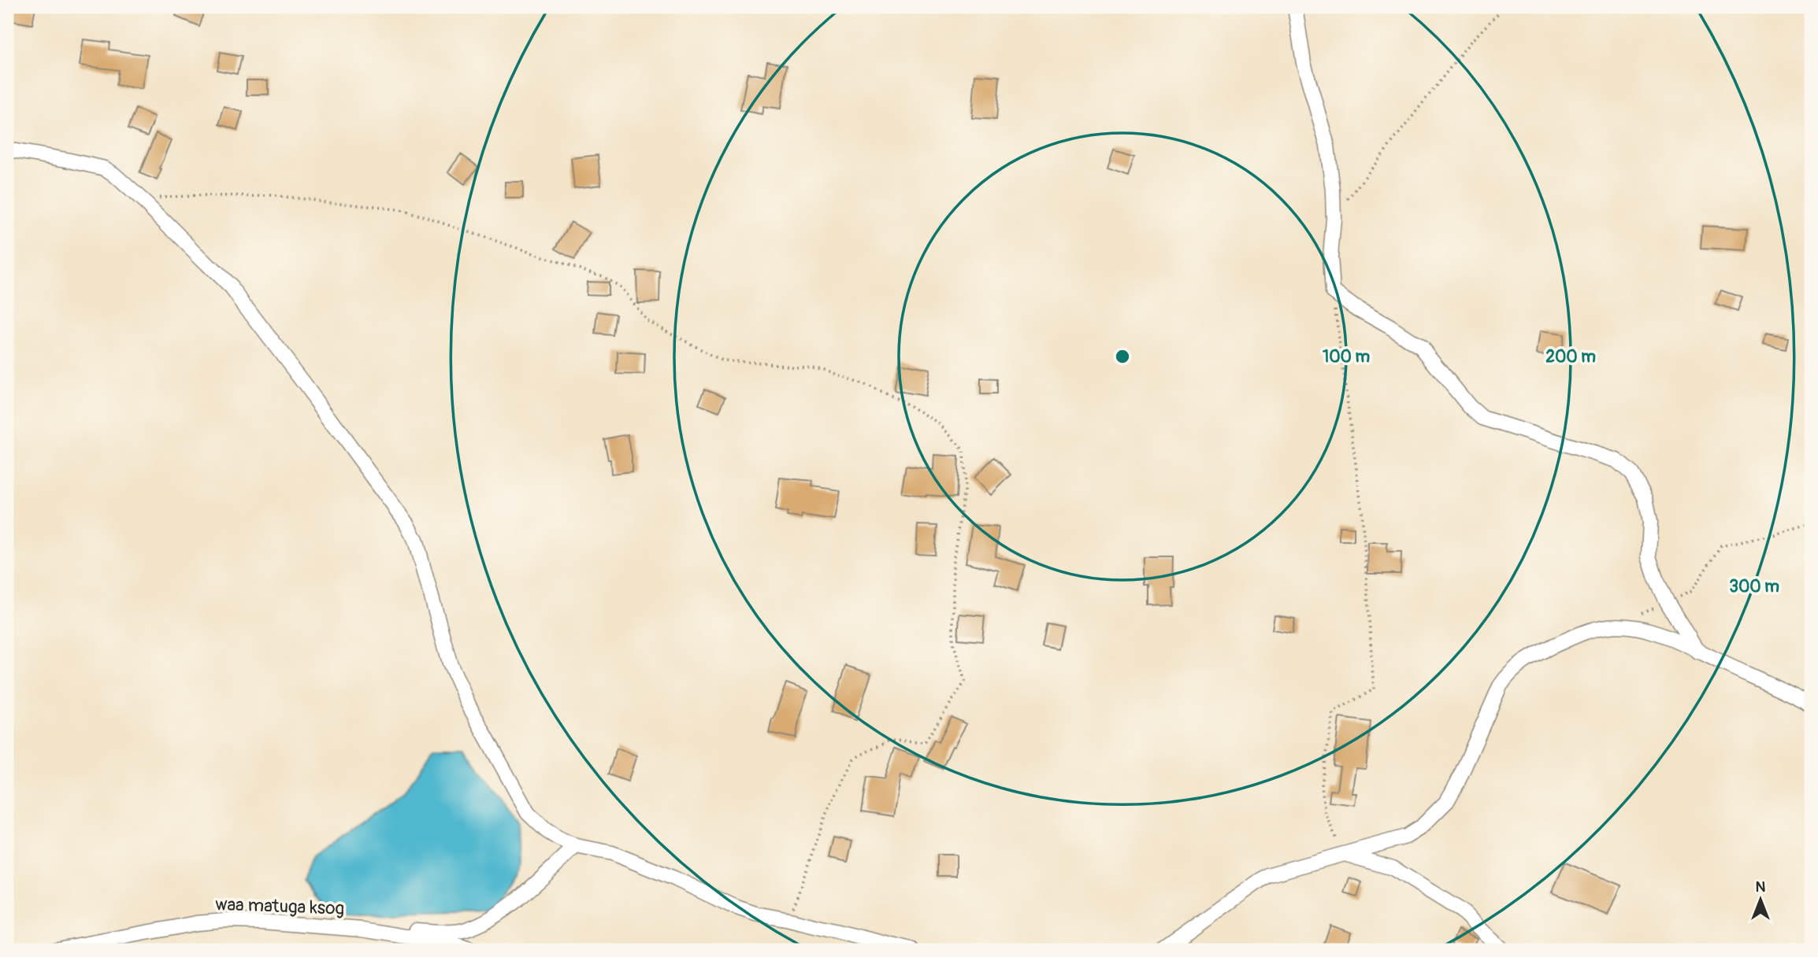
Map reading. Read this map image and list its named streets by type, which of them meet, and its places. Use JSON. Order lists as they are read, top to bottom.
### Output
{
  "streets": {
    "street": ["waa matuga ksog"]
  },
  "north": "top",
  "rings": ["100 m", "200 m", "300 m"]
}
